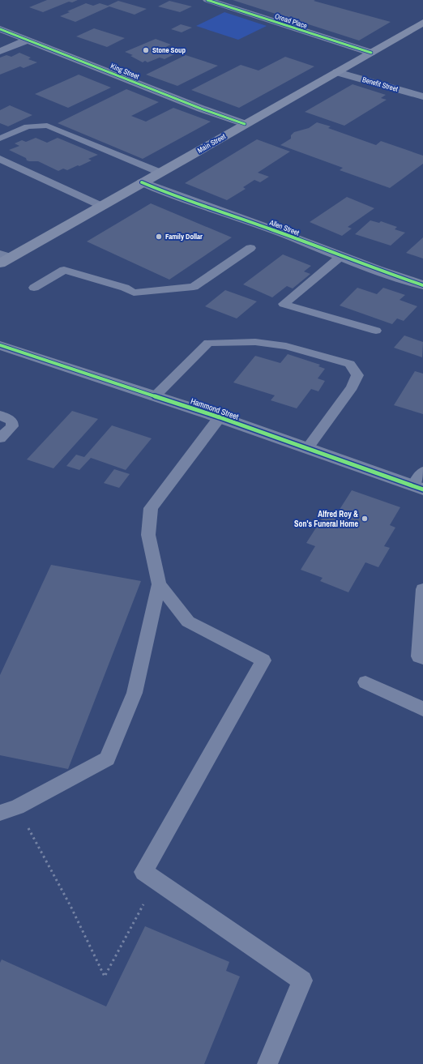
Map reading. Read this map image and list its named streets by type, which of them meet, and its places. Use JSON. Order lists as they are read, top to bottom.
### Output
{
  "streets": {
    "main road": ["Main Street"],
    "street": [
      "Oread Place",
      "King Street",
      "Benefit Street",
      "Allen Street",
      "Hammond Street"
    ]
  },
  "crossings": [
    ["Oread Place", "Main Street"],
    ["King Street", "Main Street"],
    ["Benefit Street", "Main Street"],
    ["Main Street", "Allen Street"]
  ],
  "places": ["Stone Soup", "Family Dollar", "Alfred Roy & Son's Funeral Home"]
}
